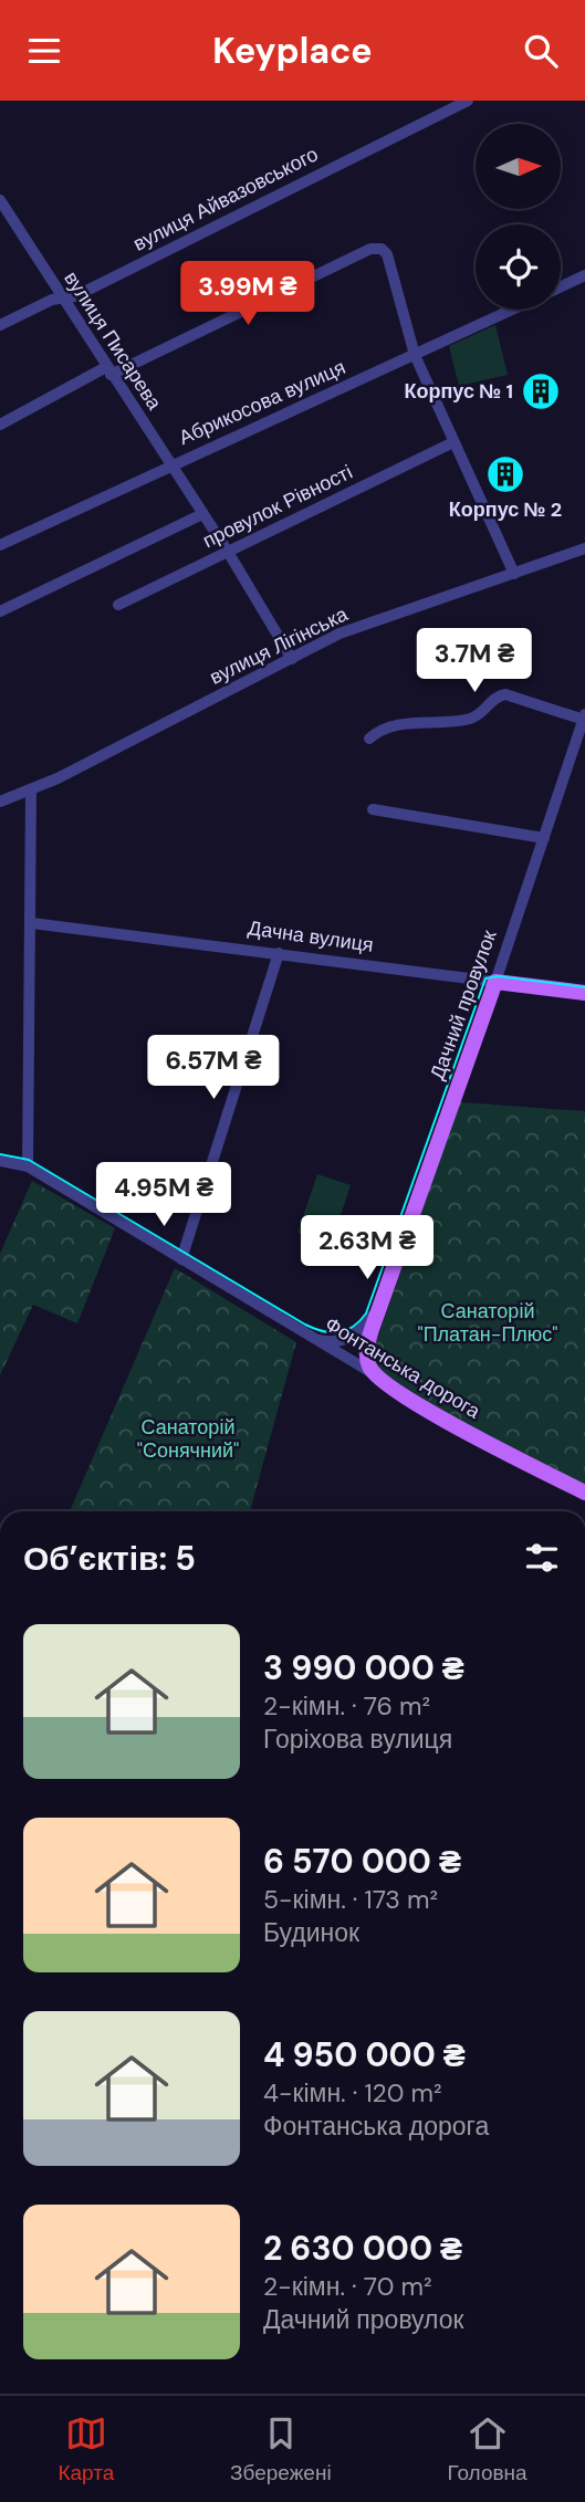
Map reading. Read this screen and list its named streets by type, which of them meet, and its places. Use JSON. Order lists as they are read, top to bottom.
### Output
{
  "streets": {
    "main road": ["Дачна вулиця", "Дачний провулок", "Фонтанська дорога"],
    "street": [
      "вулиця Айвазовського",
      "вулиця Писарева",
      "Абрикосова вулиця",
      "провулок Рівності",
      "вулиця Лігінська"
    ]
  },
  "crossings": [
    ["вулиця Айвазовського", "вулиця Писарева"],
    ["вулиця Писарева", "Абрикосова вулиця"],
    ["вулиця Писарева", "провулок Рівності"],
    ["вулиця Писарева", "вулиця Лігінська"],
    ["Дачна вулиця", "Дачний провулок"],
    ["Дачний провулок", "Фонтанська дорога"]
  ],
  "parks": ["Санаторій \"Платан-Плюс\"", "Санаторій \"Сонячний\""],
  "places": {
    "building": ["Корпус № 1", "Корпус № 2"]
  },
  "north": "right",
  "page": {
    "header": "Keyplace",
    "price": [
      "3.99M ₴",
      "3.7M ₴",
      "6.57M ₴",
      "4.95M ₴",
      "2.63M ₴"
    ],
    "heading": "Об’єктів: 5",
    "list": [
      {
        "name": "3 990 000 ₴",
        "note": "2-кімн. · 76 m² · Горіхова вулиця"
      },
      {
        "name": "6 570 000 ₴",
        "note": "5-кімн. · 173 m² · Будинок"
      },
      {
        "name": "4 950 000 ₴",
        "note": "4-кімн. · 120 m² · Фонтанська дорога"
      },
      {
        "name": "2 630 000 ₴",
        "note": "2-кімн. · 70 m² · Дачний провулок"
      }
    ],
    "tabs": ["Карта", "Збережені", "Головна"]
  }
}
